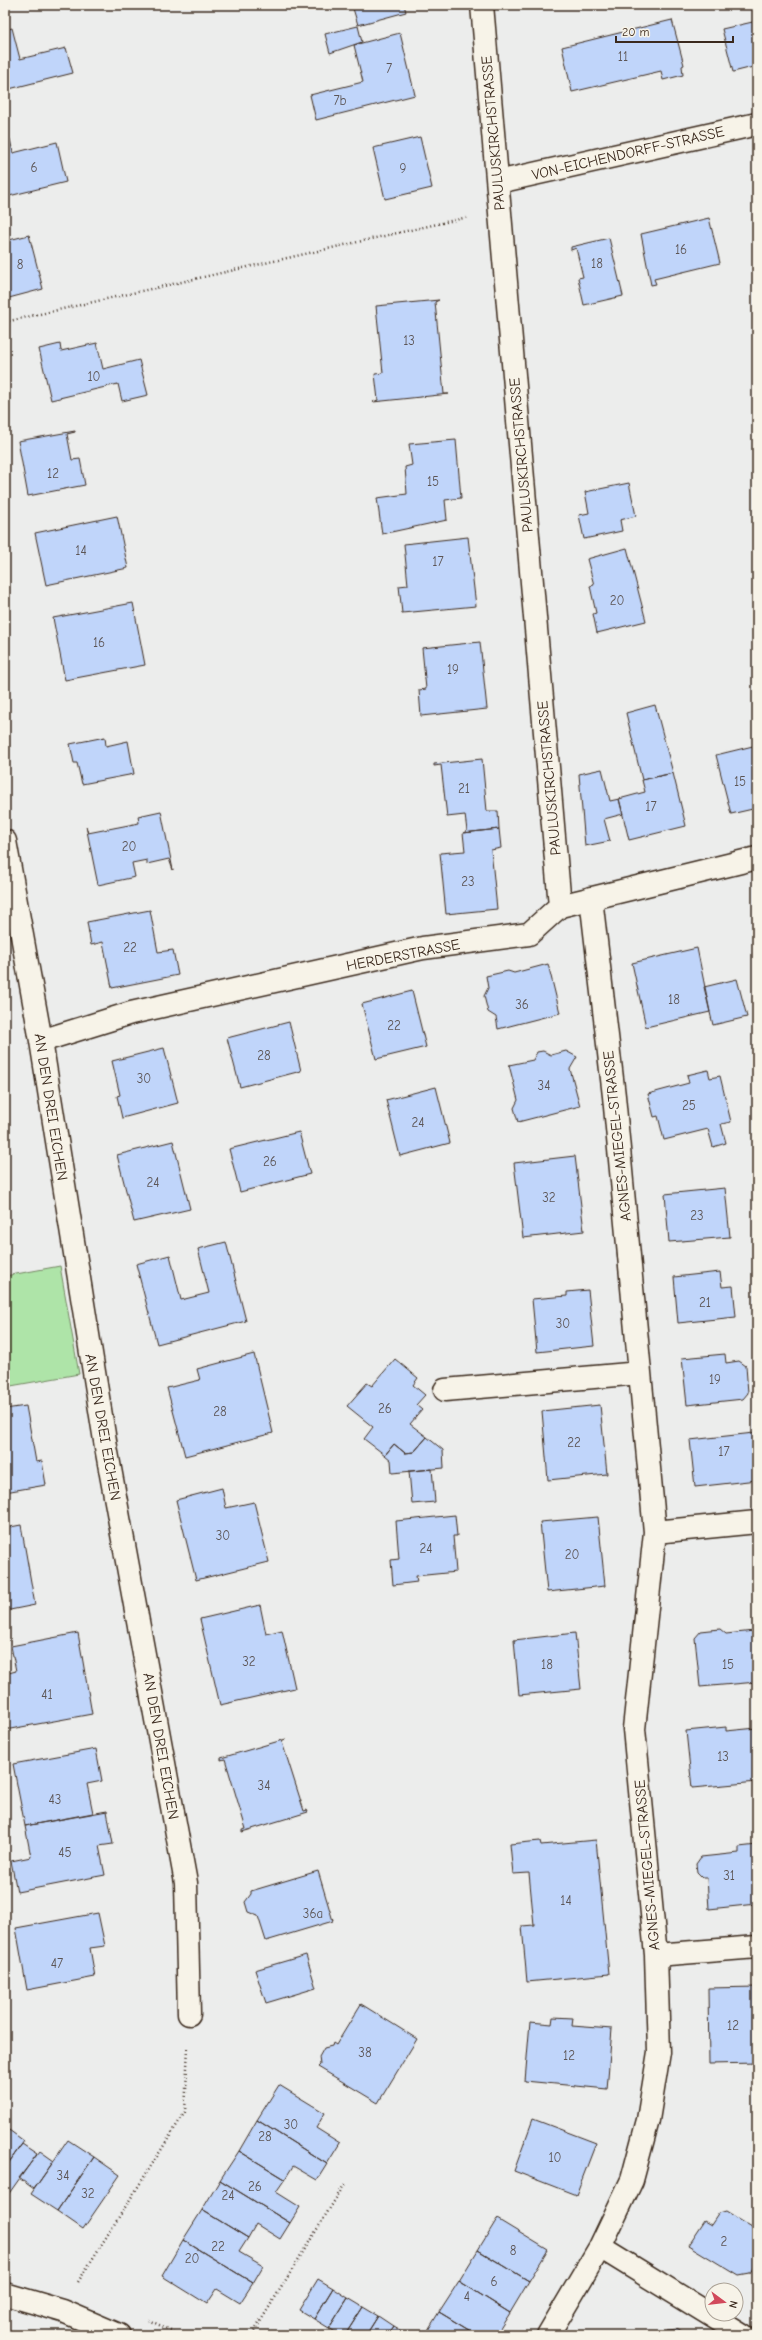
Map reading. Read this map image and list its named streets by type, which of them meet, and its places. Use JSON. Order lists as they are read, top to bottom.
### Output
{
  "streets": {
    "street": [
      "PAULUSKIRCHSTRASSE",
      "VON-EICHENDORFF-STRASSE",
      "HERDERSTRASSE",
      "AN DEN DREI EICHEN",
      "AGNES-MIEGEL-STRASSE"
    ]
  },
  "crossings": [
    ["PAULUSKIRCHSTRASSE", "VON-EICHENDORFF-STRASSE"],
    ["PAULUSKIRCHSTRASSE", "HERDERSTRASSE"],
    ["HERDERSTRASSE", "AN DEN DREI EICHEN"],
    ["HERDERSTRASSE", "AGNES-MIEGEL-STRASSE"]
  ],
  "house_numbers": [
    "11",
    "7",
    "7b",
    "6",
    "9",
    "16",
    "18",
    "8",
    "13",
    "10",
    "12",
    "15",
    "14",
    "17",
    "20",
    "16",
    "19",
    "15",
    "21",
    "17",
    "20",
    "23",
    "22",
    "18",
    "36",
    "22",
    "28",
    "30",
    "34",
    "25",
    "24",
    "26",
    "24",
    "32",
    "23",
    "21",
    "30",
    "19",
    "26",
    "28",
    "22",
    "17",
    "30",
    "24",
    "20",
    "32",
    "18",
    "15",
    "41",
    "13",
    "34",
    "43",
    "45",
    "31",
    "14",
    "36a",
    "47",
    "12",
    "38",
    "12",
    "30",
    "28",
    "10",
    "34",
    "26",
    "32",
    "24",
    "2",
    "22",
    "8",
    "20",
    "6",
    "4"
  ],
  "scale_bar": "20 m",
  "north": "right"
}
